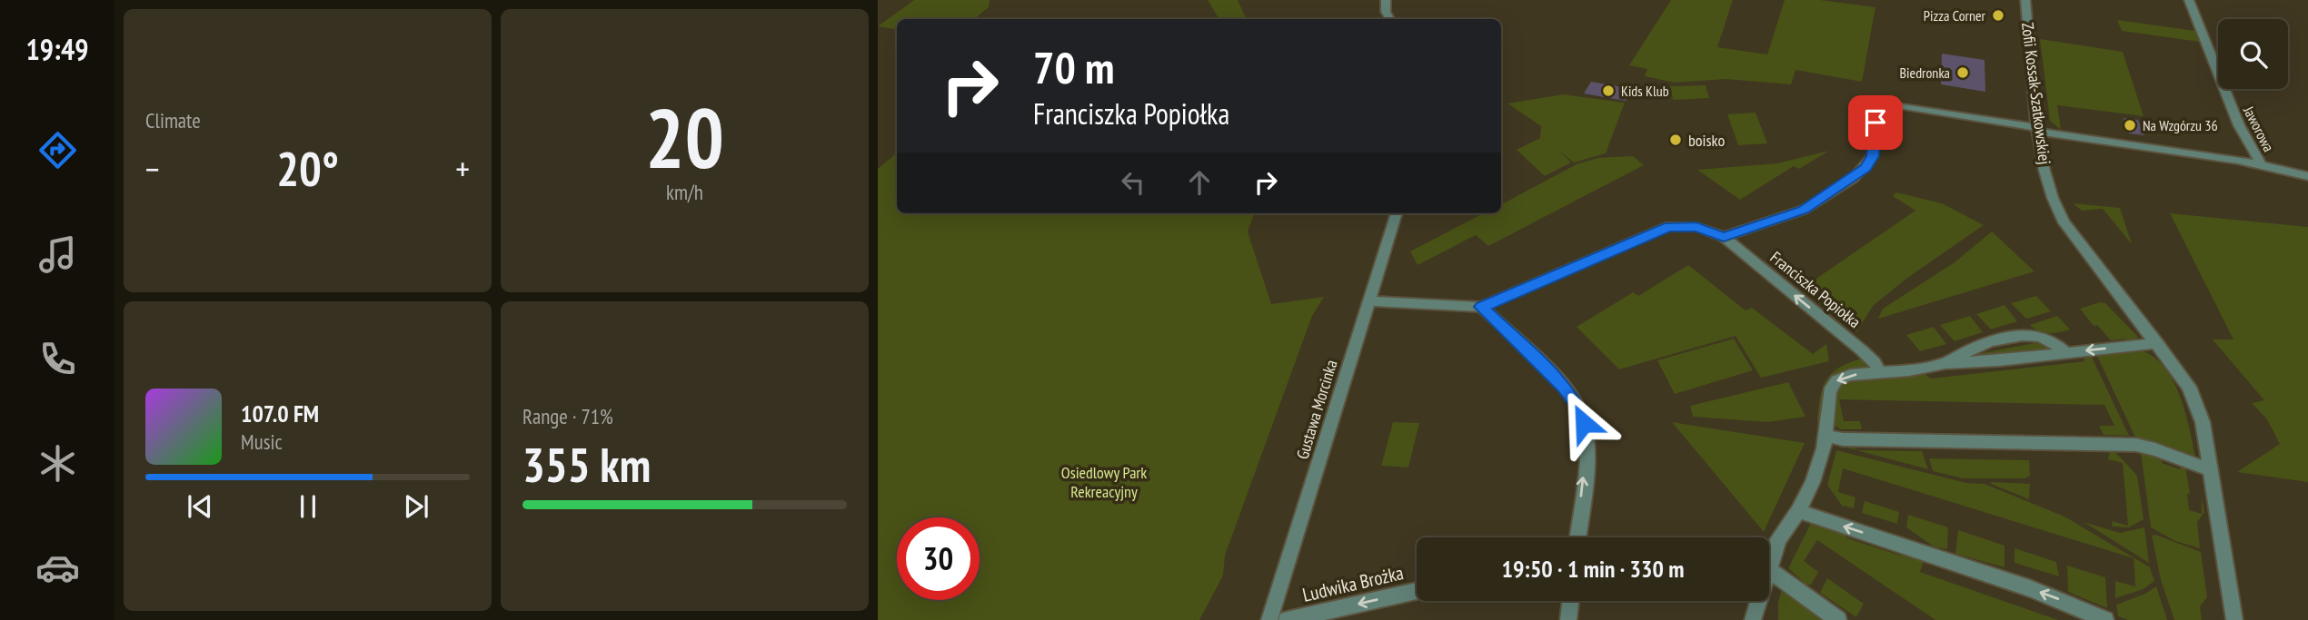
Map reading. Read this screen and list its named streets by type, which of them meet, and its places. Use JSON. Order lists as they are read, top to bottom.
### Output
{
  "streets": {
    "street": [
      "Zofii Kossak-Szatkowskiej",
      "Jaworowa",
      "Franciszka Popiołka",
      "Gustawa Morcinka",
      "Ludwika Brożka"
    ]
  },
  "one_way": ["Franciszka Popiołka", "Ludwika Brożka"],
  "parks": ["Osiedlowy Park Rekreacyjny"],
  "places": [
    "Pizza Corner",
    "Biedronka",
    "Kids Klub",
    "Na Wzgórzu 36",
    "boisko"
  ],
  "page": {
    "tabs": "19:49",
    "tile": [
      "Climate",
      ["20", "km/h"],
      ["Range · 71%", "355 km"]
    ],
    "turn": ["70 m", "Franciszka Popiołka"],
    "heat": ["−", "20°", "+"],
    "song": ["107.0 FM", "Music"],
    "limit": "30",
    "trip": "19:50 · 1 min · 330 m"
  }
}
